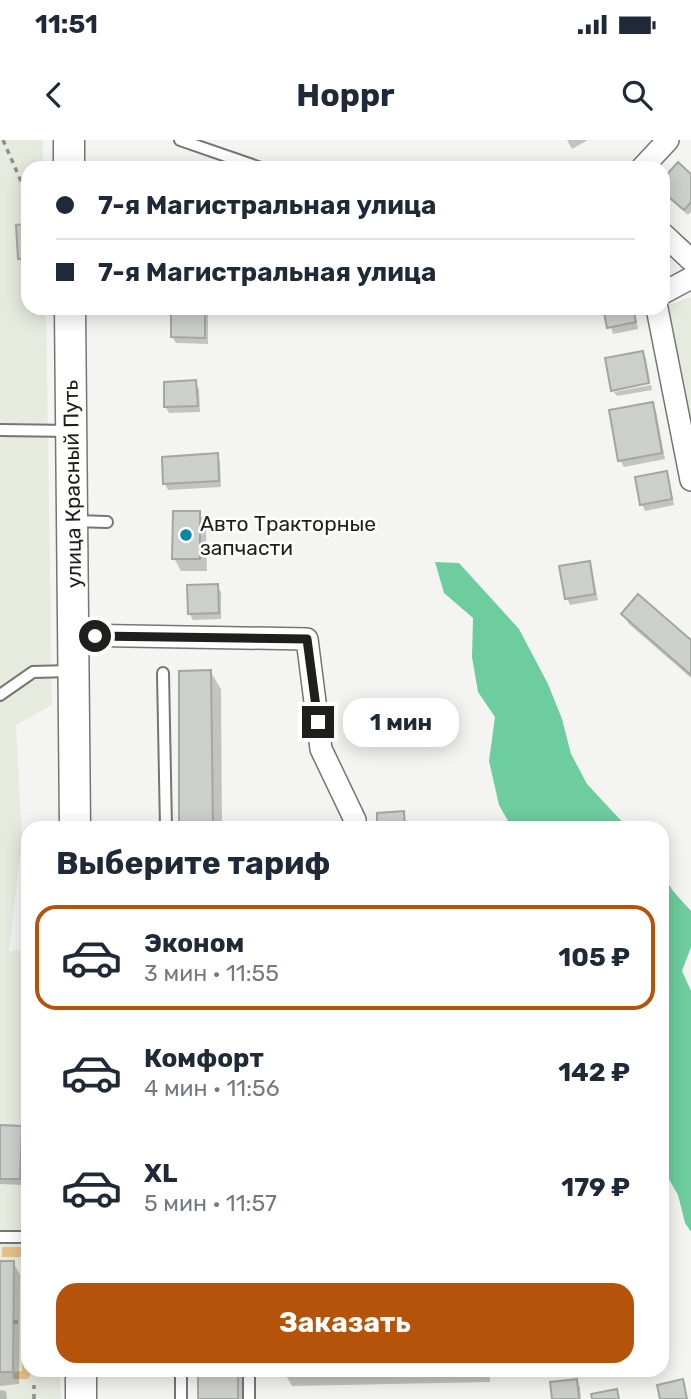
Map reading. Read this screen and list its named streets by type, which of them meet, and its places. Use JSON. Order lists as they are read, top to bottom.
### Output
{
  "streets": {
    "main road": ["улица Красный Путь"]
  },
  "places": ["Авто Тракторные запчасти"],
  "page": {
    "status": "11:51",
    "header": "Hoppr",
    "banner": ["7-я Магистральная улица", "7-я Магистральная улица"],
    "bubble": "1 мин",
    "heading": "Выберите тариф",
    "list": [
      {
        "name": "Эконом",
        "note": "3 мин · 11:55",
        "value": "105 ₽"
      },
      {
        "name": "Комфорт",
        "note": "4 мин · 11:56",
        "value": "142 ₽"
      },
      {
        "name": "XL",
        "note": "5 мин · 11:57",
        "value": "179 ₽"
      }
    ],
    "buttons": "Заказать"
  }
}
